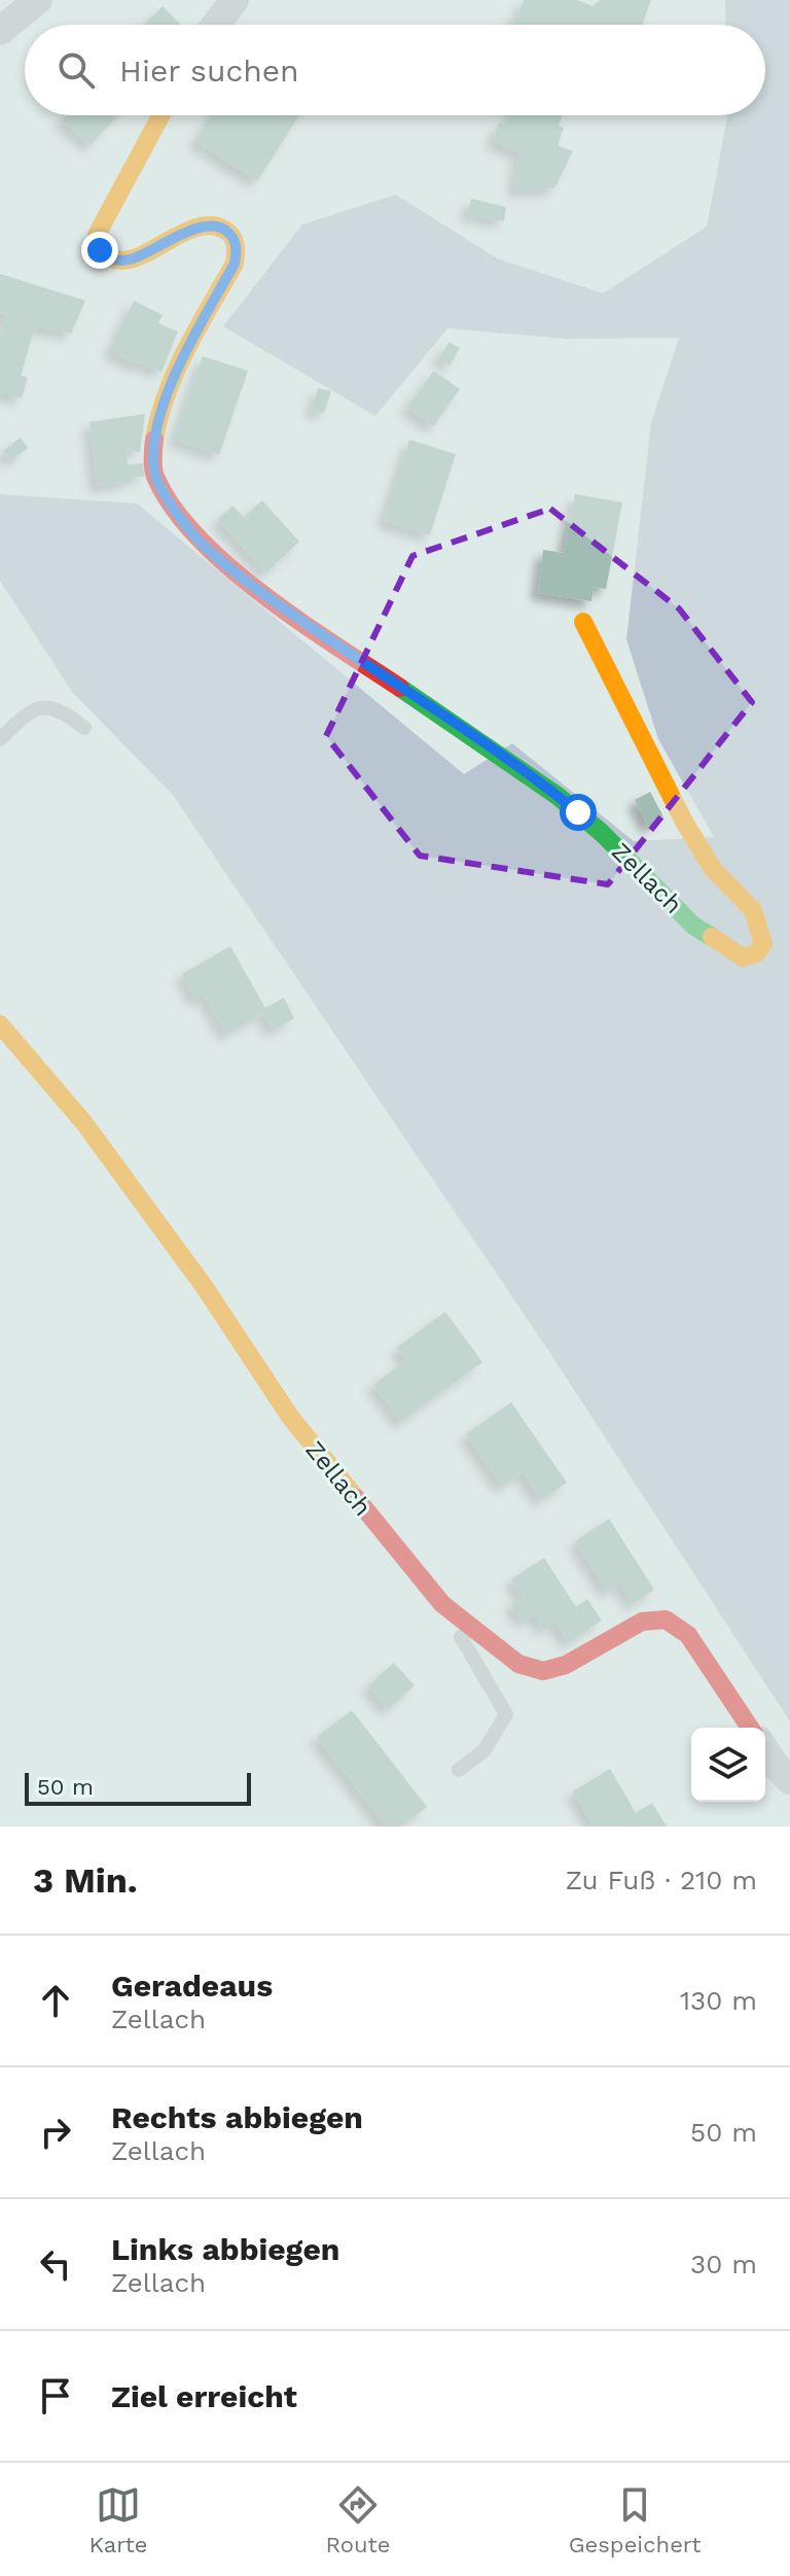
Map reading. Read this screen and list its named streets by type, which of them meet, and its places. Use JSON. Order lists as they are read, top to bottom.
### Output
{
  "streets": {
    "street": ["Zellach"]
  },
  "scale_bar": "50 m",
  "page": {
    "search": "Hier suchen",
    "scale": "50 m",
    "heading": ["3 Min.", "Zu Fuß · 210 m"],
    "list": [
      ["Geradeaus", "Zellach", "130 m"],
      ["Rechts abbiegen", "Zellach", "50 m"],
      ["Links abbiegen", "Zellach", "30 m"],
      "Ziel erreicht"
    ],
    "nav": ["Karte", "Route", "Gespeichert"]
  }
}
